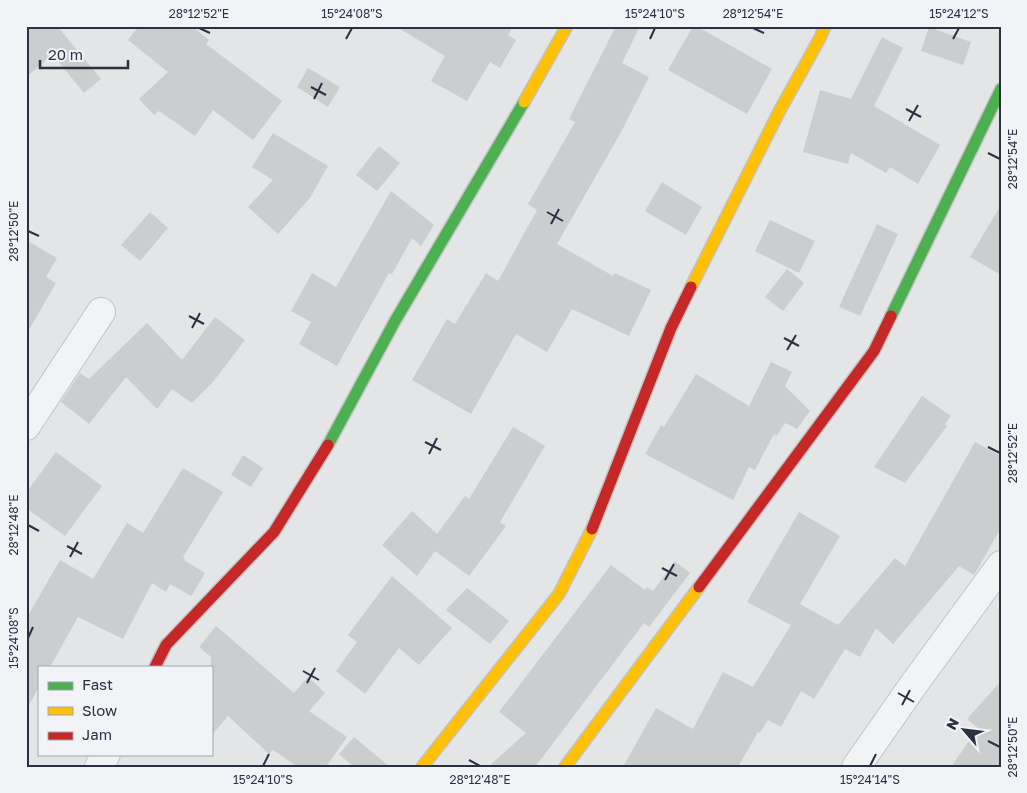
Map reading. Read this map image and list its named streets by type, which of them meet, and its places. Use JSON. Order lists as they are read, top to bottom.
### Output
{
  "legend": ["Fast", "Slow", "Jam"],
  "scale_bar": "20 m",
  "north": "top left",
  "coordinates": [
    "28°12'52\"E",
    "15°24'08\"S",
    "15°24'10\"S",
    "28°12'54\"E",
    "15°24'12\"S",
    "28°12'50\"E",
    "28°12'48\"E",
    "15°24'14\"S"
  ]
}
